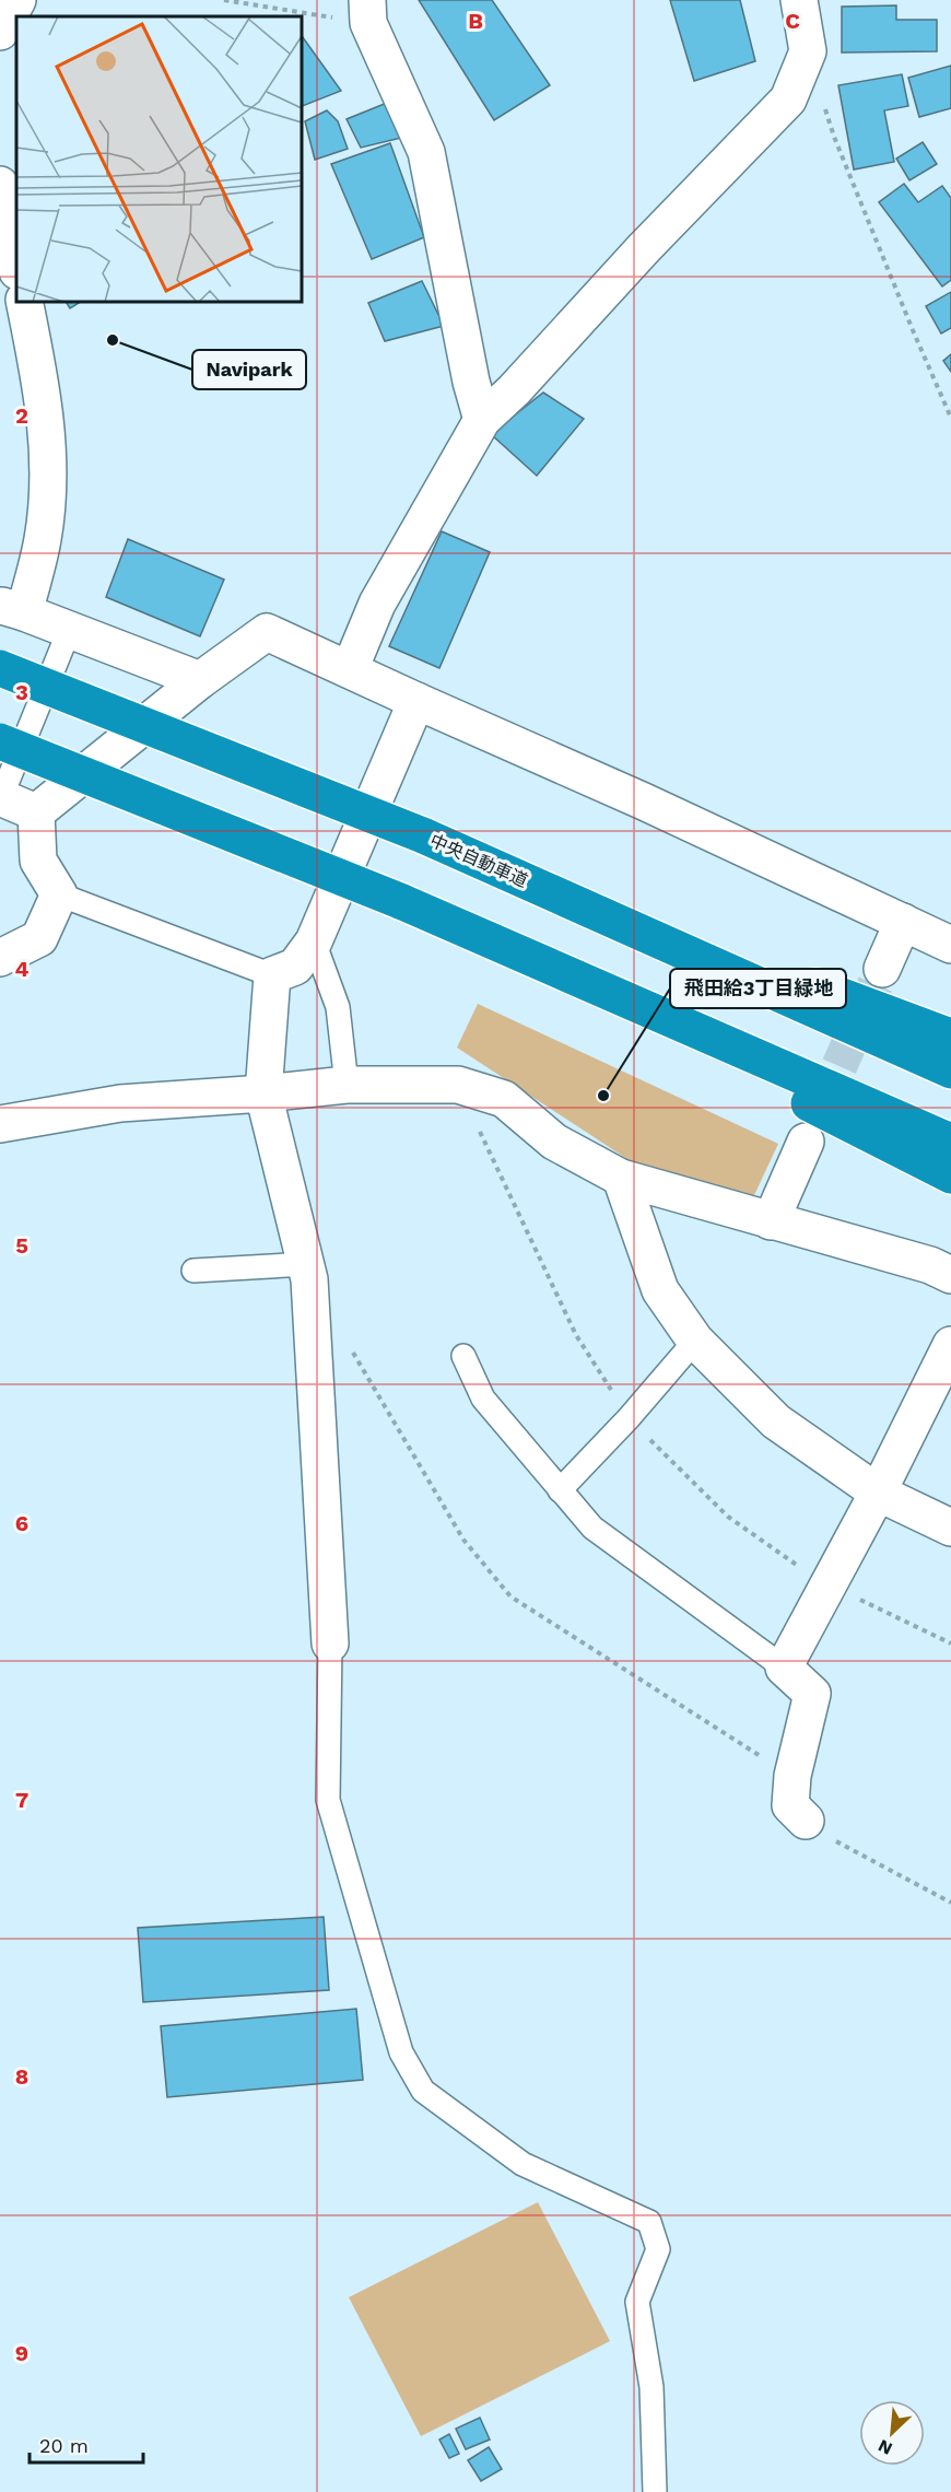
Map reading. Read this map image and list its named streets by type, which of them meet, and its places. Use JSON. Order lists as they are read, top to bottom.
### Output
{
  "streets": {
    "highway": ["中央自動車道"]
  },
  "places": ["Navipark", "飛田給3丁目緑地"],
  "scale_bar": "20 m",
  "north": "bottom left",
  "grid": {
    "columns": ["B", "C"],
    "rows": [
      "2",
      "3",
      "4",
      "5",
      "6",
      "7",
      "8",
      "9"
    ]
  }
}
